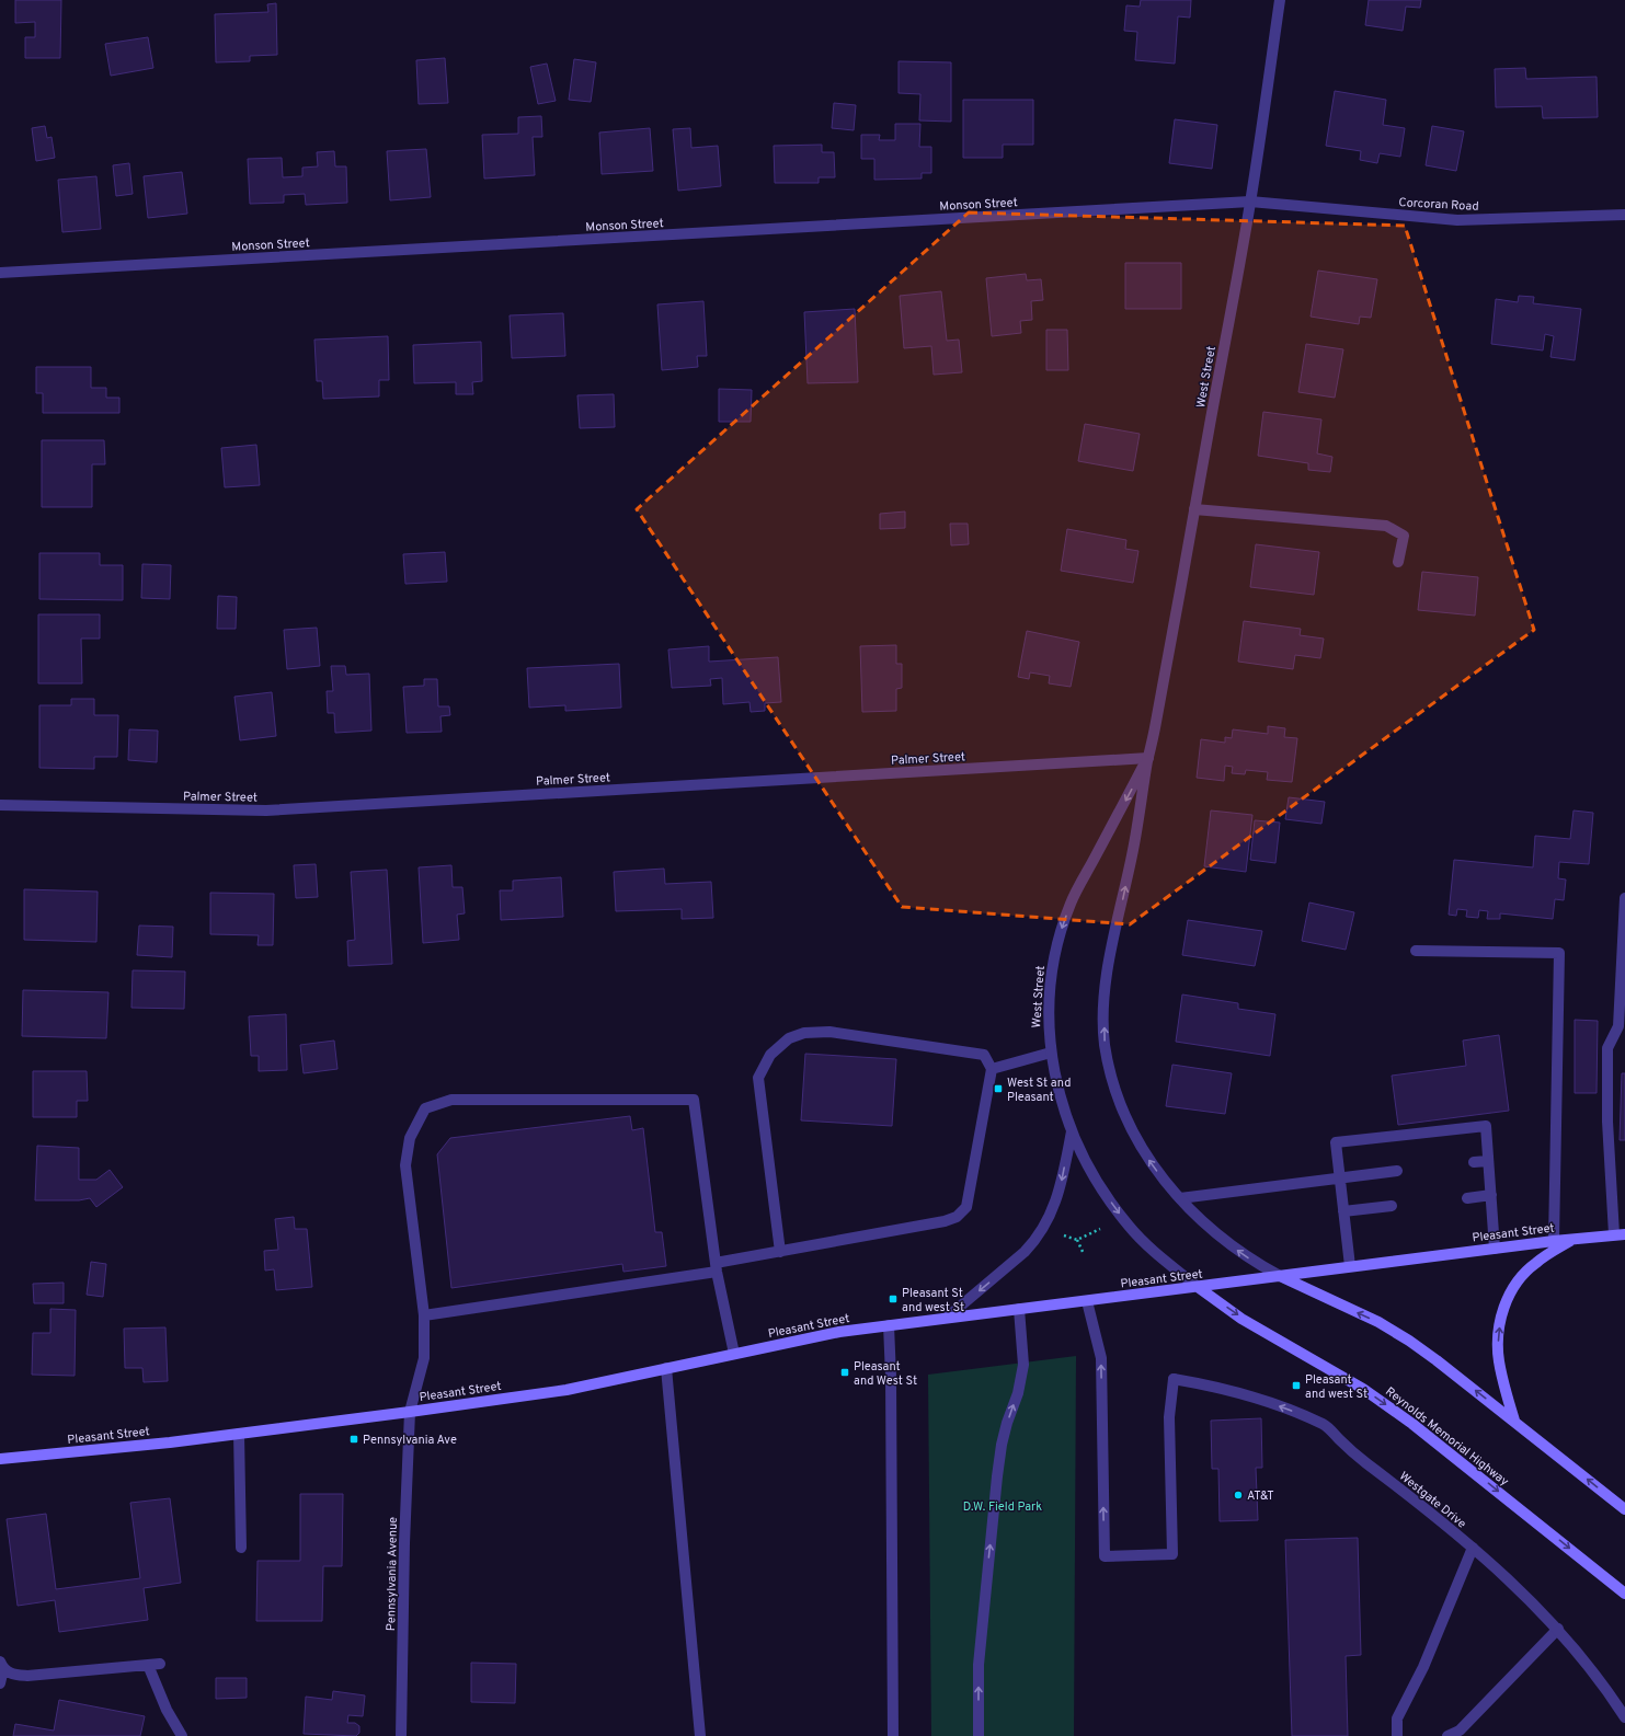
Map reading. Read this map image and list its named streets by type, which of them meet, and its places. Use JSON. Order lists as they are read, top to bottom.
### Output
{
  "streets": {
    "main road": ["Pleasant Street", "Reynolds Memorial Highway"],
    "street": [
      "Monson Street",
      "Corcoran Road",
      "West Street",
      "Palmer Street",
      "Westgate Drive",
      "Pennsylvania Avenue"
    ]
  },
  "crossings": [
    ["Monson Street", "Corcoran Road"],
    ["Monson Street", "West Street"],
    ["Corcoran Road", "West Street"],
    ["West Street", "Palmer Street"],
    ["West Street", "Pleasant Street"],
    ["West Street", "Reynolds Memorial Highway"],
    ["Pleasant Street", "Reynolds Memorial Highway"],
    ["Pleasant Street", "Westgate Drive"],
    ["Pleasant Street", "Pennsylvania Avenue"]
  ],
  "parks": ["D.W. Field Park"],
  "places": {
    "transit": [
      "West St and Pleasant",
      "Pleasant St and west St",
      "Pleasant and West St",
      "Pleasant and west St",
      "Pennsylvania Ave"
    ],
    "other": ["AT&T"]
  }
}
